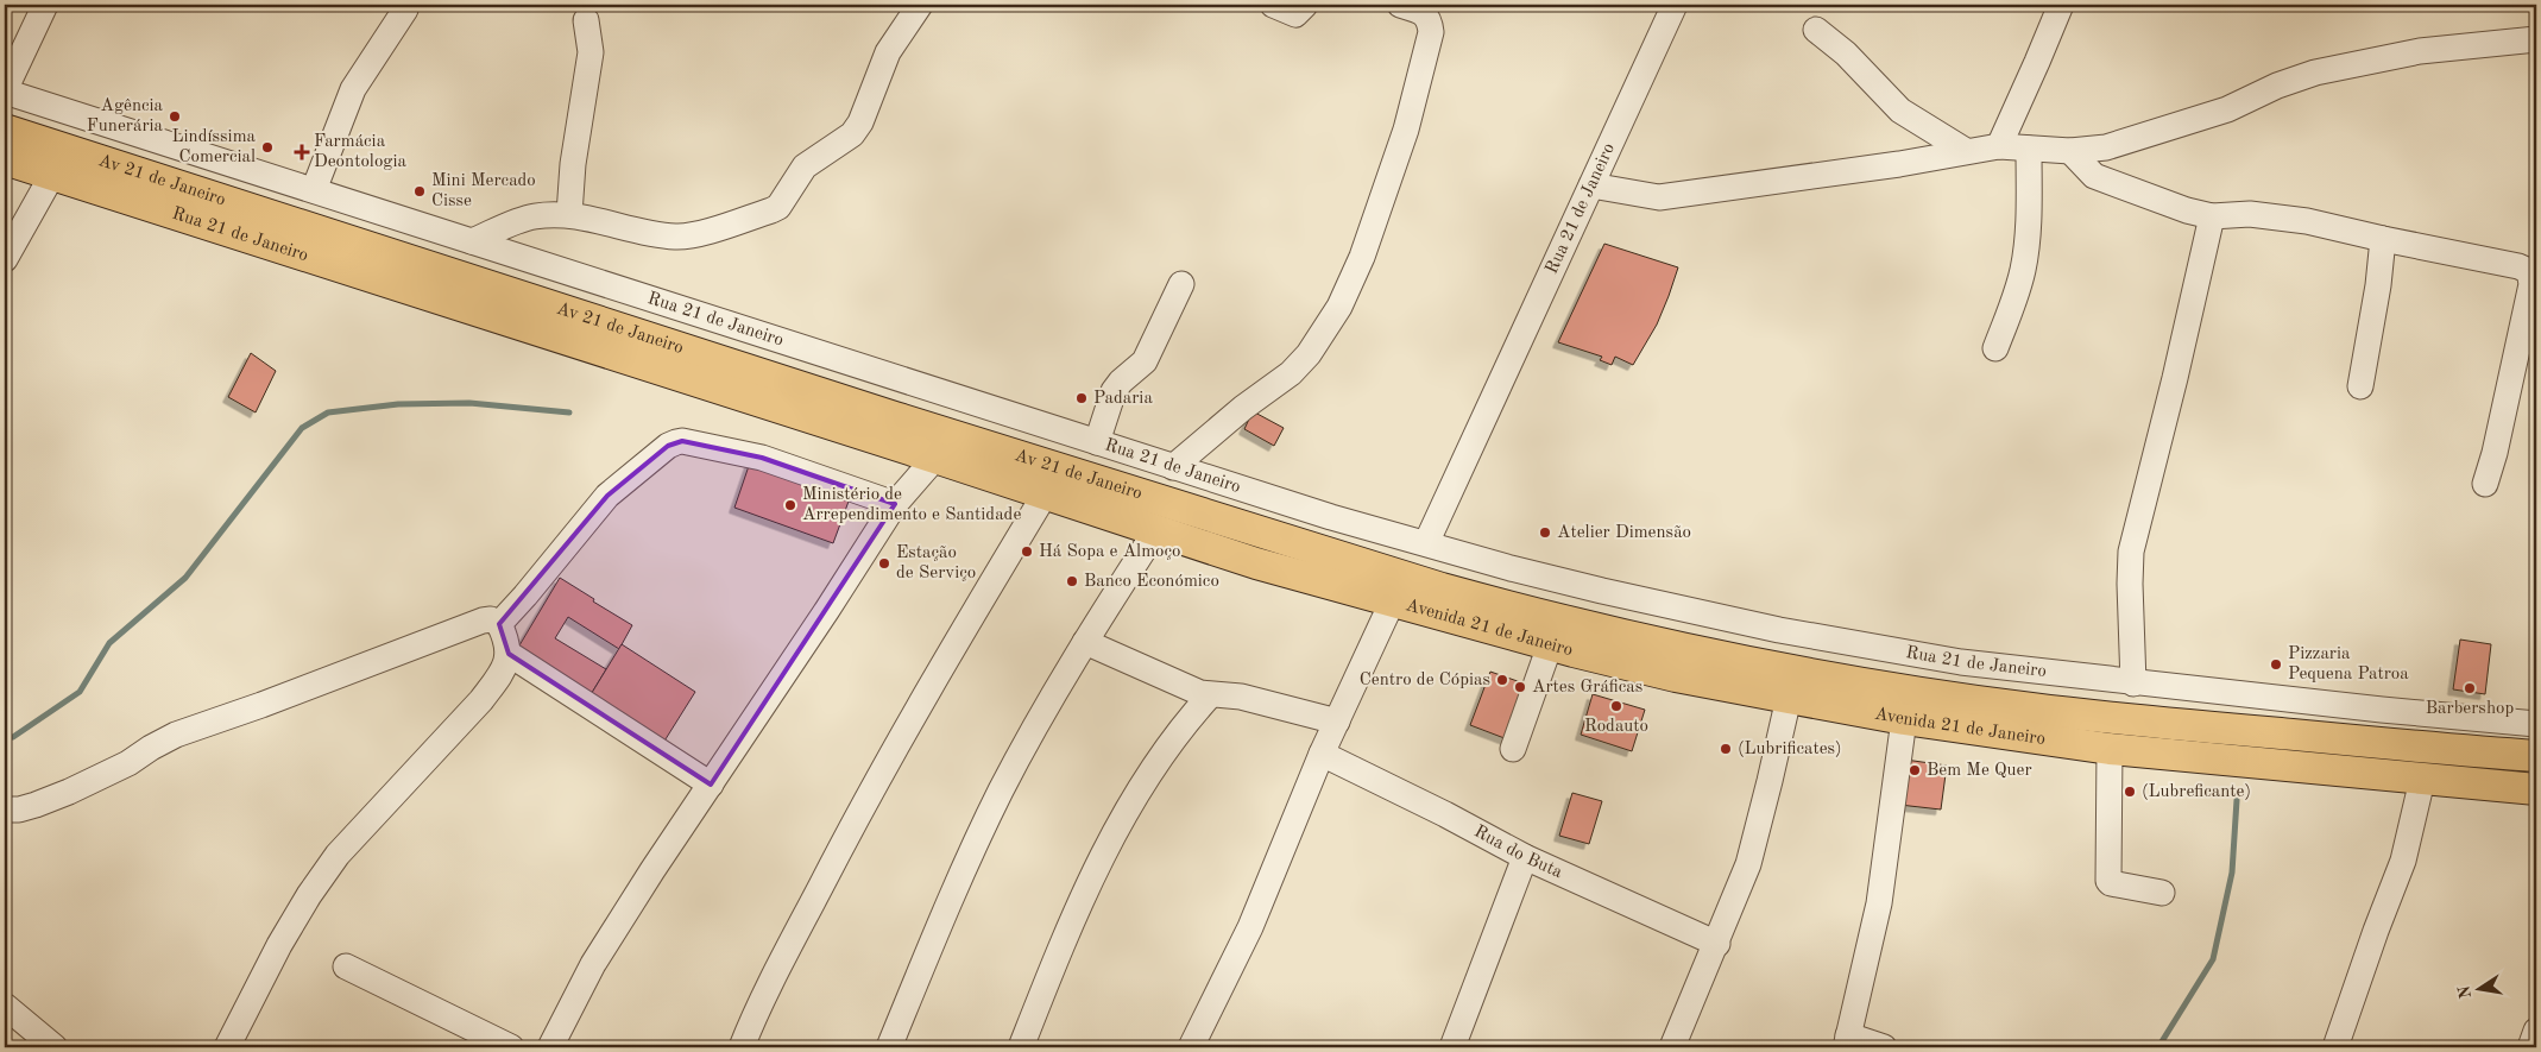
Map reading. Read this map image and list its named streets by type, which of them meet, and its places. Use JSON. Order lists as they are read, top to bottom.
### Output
{
  "streets": {
    "main road": ["Av 21 de Janeiro", "Rua 21 de Janeiro", "Avenida 21 de Janeiro"],
    "street": ["Rua do Buta"]
  },
  "crossings": [
    ["Av 21 de Janeiro", "Rua 21 de Janeiro"],
    ["Rua 21 de Janeiro", "Avenida 21 de Janeiro"]
  ],
  "places": {
    "other": [
      "Agência Funerária",
      "Lindíssima Comercial",
      "Mini Mercado Cisse",
      "Padaria",
      "Ministério de Arrependimento e Santidade",
      "Atelier Dimensão",
      "Há Sopa e Almoço",
      "Estação de Serviço",
      "Banco Económico",
      "Pizzaria Pequena Patroa",
      "Centro de Cópias",
      "Artes Gráficas",
      "Barbershop",
      "Rodauto",
      "(Lubrificates)",
      "Bem Me Quer",
      "(Lubreficante)"
    ],
    "health": ["Farmácia Deontologia"]
  },
  "north": "left"
}
